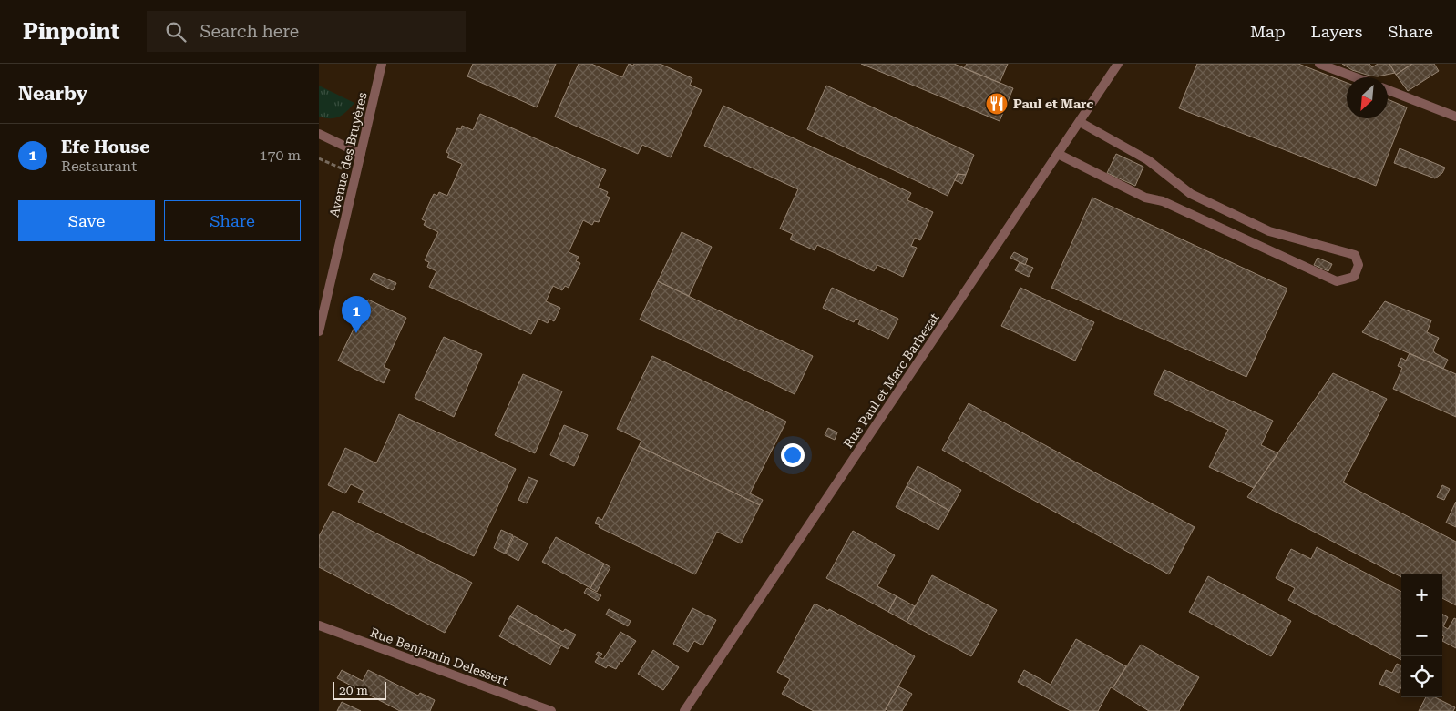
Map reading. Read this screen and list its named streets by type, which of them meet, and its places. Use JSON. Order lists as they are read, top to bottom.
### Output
{
  "streets": {
    "street": ["Avenue des Bruyères", "Rue Paul et Marc Barbezat", "Rue Benjamin Delessert"]
  },
  "places": {
    "restaurant": ["Paul et Marc"]
  },
  "scale_bar": "20 m",
  "north": "bottom left",
  "page": {
    "header": "Pinpoint",
    "search": "Search here",
    "nav": ["Map", "Layers", "Share"],
    "heading": "Nearby",
    "list": [
      {
        "mark": "1",
        "name": "Efe House",
        "note": "Restaurant",
        "value": "170 m"
      }
    ],
    "buttons": ["Save", "Share"],
    "pins": "1",
    "map_buttons": ["+", "−"],
    "scale": "20 m"
  }
}
